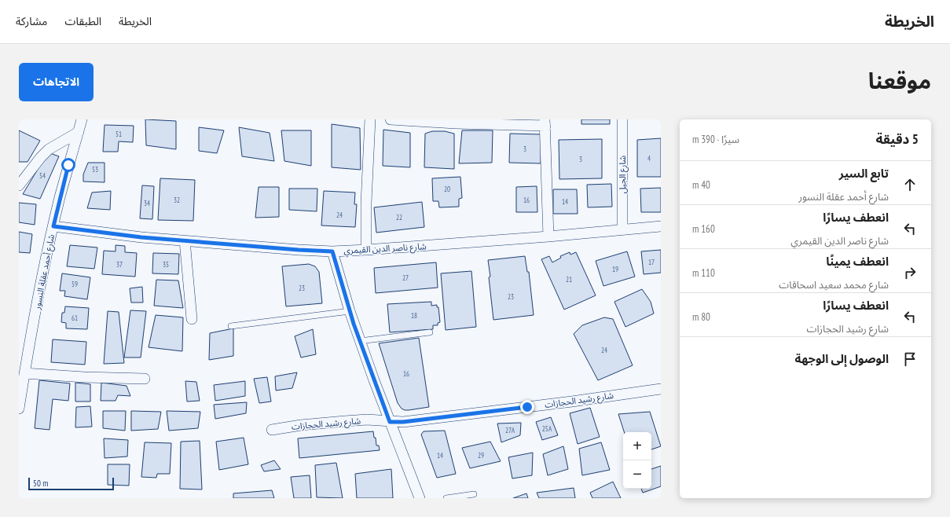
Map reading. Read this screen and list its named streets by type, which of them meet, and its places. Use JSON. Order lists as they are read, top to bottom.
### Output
{
  "streets": {
    "street": [
      "شارع الجيل",
      "شارع ناصر الدين القيمري",
      "شارع أحمد عقلة النسور",
      "شارع رشيد الحجازات"
    ]
  },
  "crossings": [
    ["شارع الجيل", "شارع ناصر الدين القيمري"],
    ["شارع ناصر الدين القيمري", "شارع أحمد عقلة النسور"]
  ],
  "house_numbers": [
    "51",
    "3",
    "4",
    "3",
    "53",
    "54",
    "20",
    "32",
    "16",
    "14",
    "34",
    "24",
    "22",
    "17",
    "37",
    "35",
    "19",
    "27",
    "21",
    "59",
    "23",
    "23",
    "18",
    "61",
    "24",
    "16",
    "25A",
    "27A",
    "14",
    "29"
  ],
  "scale_bar": "50 m",
  "page": {
    "header": "الخريطة",
    "nav": ["الخريطة", "الطبقات", "مشاركة"],
    "title": "موقعنا",
    "buttons": "الاتجاهات",
    "heading": ["5 دقيقة", "سيرًا · 390 m"],
    "list": [
      ["تابع السير", "شارع أحمد عقلة النسور", "40 m"],
      ["انعطف يسارًا", "شارع ناصر الدين القيمري", "160 m"],
      ["انعطف يمينًا", "شارع محمد سعيد اسحاقات", "110 m"],
      ["انعطف يسارًا", "شارع رشيد الحجازات", "80 m"],
      "الوصول إلى الوجهة"
    ],
    "map_buttons": ["+", "−"],
    "scale": "50 m"
  }
}
